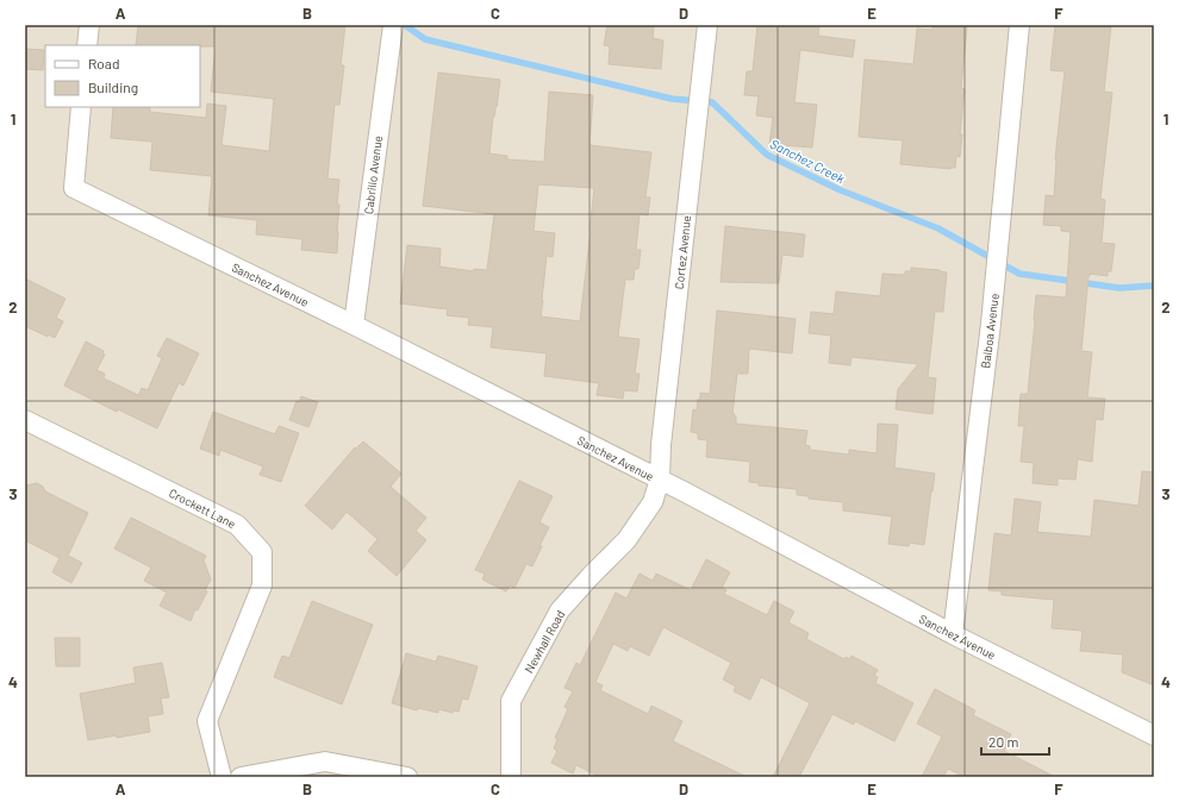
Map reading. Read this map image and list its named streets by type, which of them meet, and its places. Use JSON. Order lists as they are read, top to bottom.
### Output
{
  "streets": {
    "street": [
      "Cabrillo Avenue",
      "Cortez Avenue",
      "Sanchez Avenue",
      "Balboa Avenue",
      "Crockett Lane",
      "Newhall Road"
    ]
  },
  "crossings": [
    ["Cabrillo Avenue", "Sanchez Avenue"],
    ["Cortez Avenue", "Sanchez Avenue"],
    ["Cortez Avenue", "Newhall Road"],
    ["Sanchez Avenue", "Balboa Avenue"],
    ["Sanchez Avenue", "Newhall Road"]
  ],
  "water": ["Sanchez Creek"],
  "legend": ["Road", "Building"],
  "scale_bar": "20 m",
  "grid": {
    "columns": [
      "A",
      "B",
      "C",
      "D",
      "E",
      "F"
    ],
    "rows": [
      "1",
      "2",
      "3",
      "4"
    ]
  }
}
